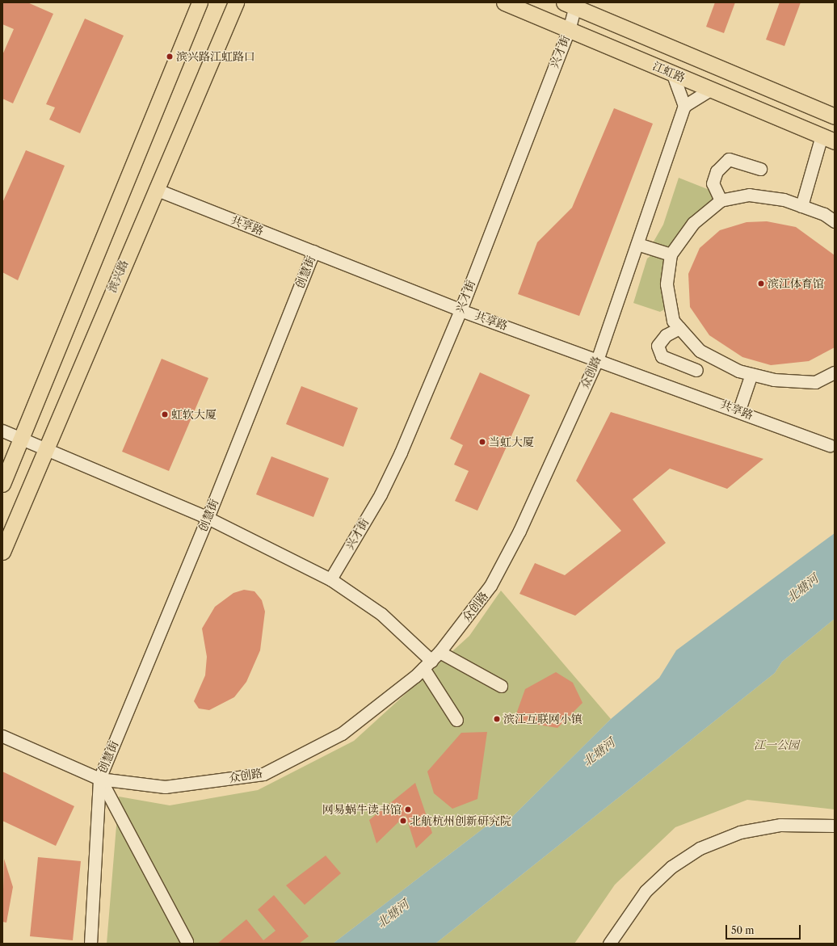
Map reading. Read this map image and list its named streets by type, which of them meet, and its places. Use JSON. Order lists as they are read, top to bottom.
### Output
{
  "streets": {
    "main road": ["江虹路", "滨兴路"],
    "street": [
      "兴才街",
      "共享路",
      "创慧街",
      "众创路"
    ]
  },
  "crossings": [
    ["兴才街", "江虹路"],
    ["兴才街", "共享路"],
    ["共享路", "创慧街"],
    ["共享路", "滨兴路"],
    ["共享路", "众创路"],
    ["创慧街", "众创路"]
  ],
  "water": ["北塘河"],
  "parks": ["江一公园"],
  "places": [
    "滨兴路江虹路口",
    "滨江体育馆",
    "虹软大厦",
    "当虹大厦",
    "滨江互联网小镇",
    "网易蜗牛读书馆",
    "北航杭州创新研究院"
  ],
  "scale_bar": "50 m"
}
